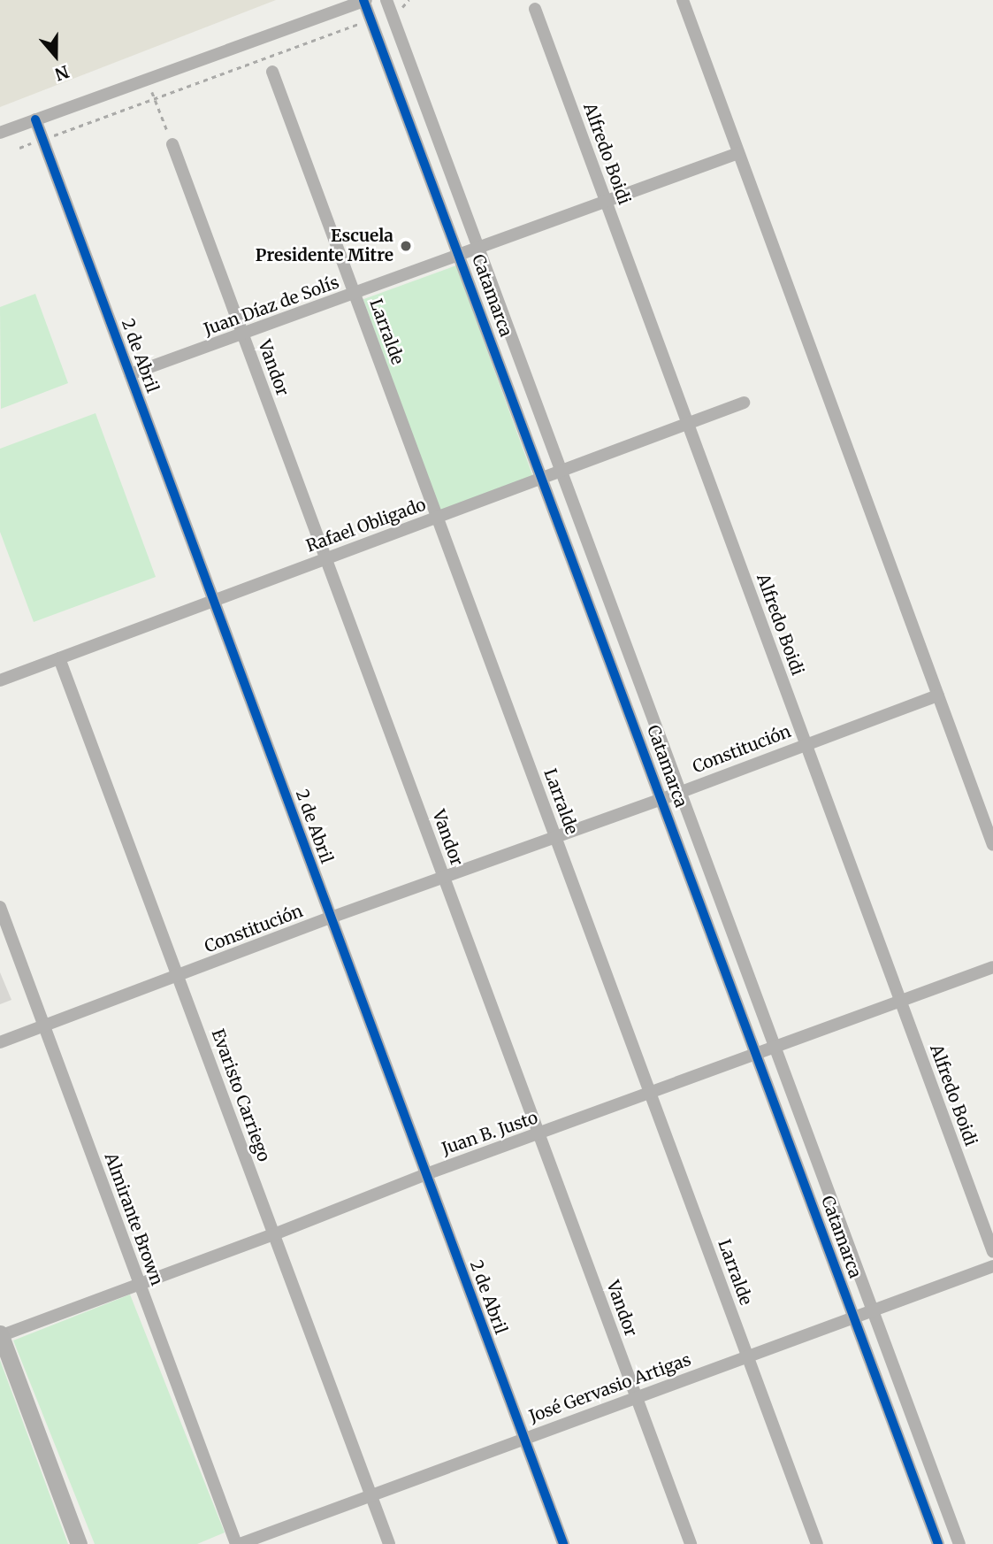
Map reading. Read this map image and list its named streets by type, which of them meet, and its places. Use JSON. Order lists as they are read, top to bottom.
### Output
{
  "streets": {
    "street": [
      "Alfredo Boidi",
      "Catamarca",
      "Juan Díaz de Solís",
      "Larralde",
      "2 de Abril",
      "Vandor",
      "Rafael Obligado",
      "Constitución",
      "Evaristo Carriego",
      "Juan B. Justo",
      "Almirante Brown",
      "José Gervasio Artigas"
    ]
  },
  "crossings": [
    ["Alfredo Boidi", "Juan Díaz de Solís"],
    ["Alfredo Boidi", "Rafael Obligado"],
    ["Alfredo Boidi", "Constitución"],
    ["Alfredo Boidi", "Juan B. Justo"],
    ["Catamarca", "Juan Díaz de Solís"],
    ["Catamarca", "Rafael Obligado"],
    ["Catamarca", "Constitución"],
    ["Catamarca", "Juan B. Justo"],
    ["Catamarca", "José Gervasio Artigas"],
    ["Juan Díaz de Solís", "Larralde"],
    ["Juan Díaz de Solís", "2 de Abril"],
    ["Juan Díaz de Solís", "Vandor"],
    ["Larralde", "Rafael Obligado"],
    ["Larralde", "Constitución"],
    ["Larralde", "Juan B. Justo"],
    ["Larralde", "José Gervasio Artigas"],
    ["2 de Abril", "Rafael Obligado"],
    ["2 de Abril", "Constitución"],
    ["2 de Abril", "Juan B. Justo"],
    ["2 de Abril", "José Gervasio Artigas"],
    ["Vandor", "Rafael Obligado"],
    ["Vandor", "Constitución"],
    ["Vandor", "Juan B. Justo"],
    ["Vandor", "José Gervasio Artigas"],
    ["Rafael Obligado", "Evaristo Carriego"],
    ["Constitución", "Evaristo Carriego"],
    ["Constitución", "Almirante Brown"],
    ["Evaristo Carriego", "Juan B. Justo"],
    ["Evaristo Carriego", "José Gervasio Artigas"],
    ["Juan B. Justo", "Almirante Brown"],
    ["Almirante Brown", "José Gervasio Artigas"]
  ],
  "places": ["Escuela Presidente Mitre"],
  "north": "bottom"
}
